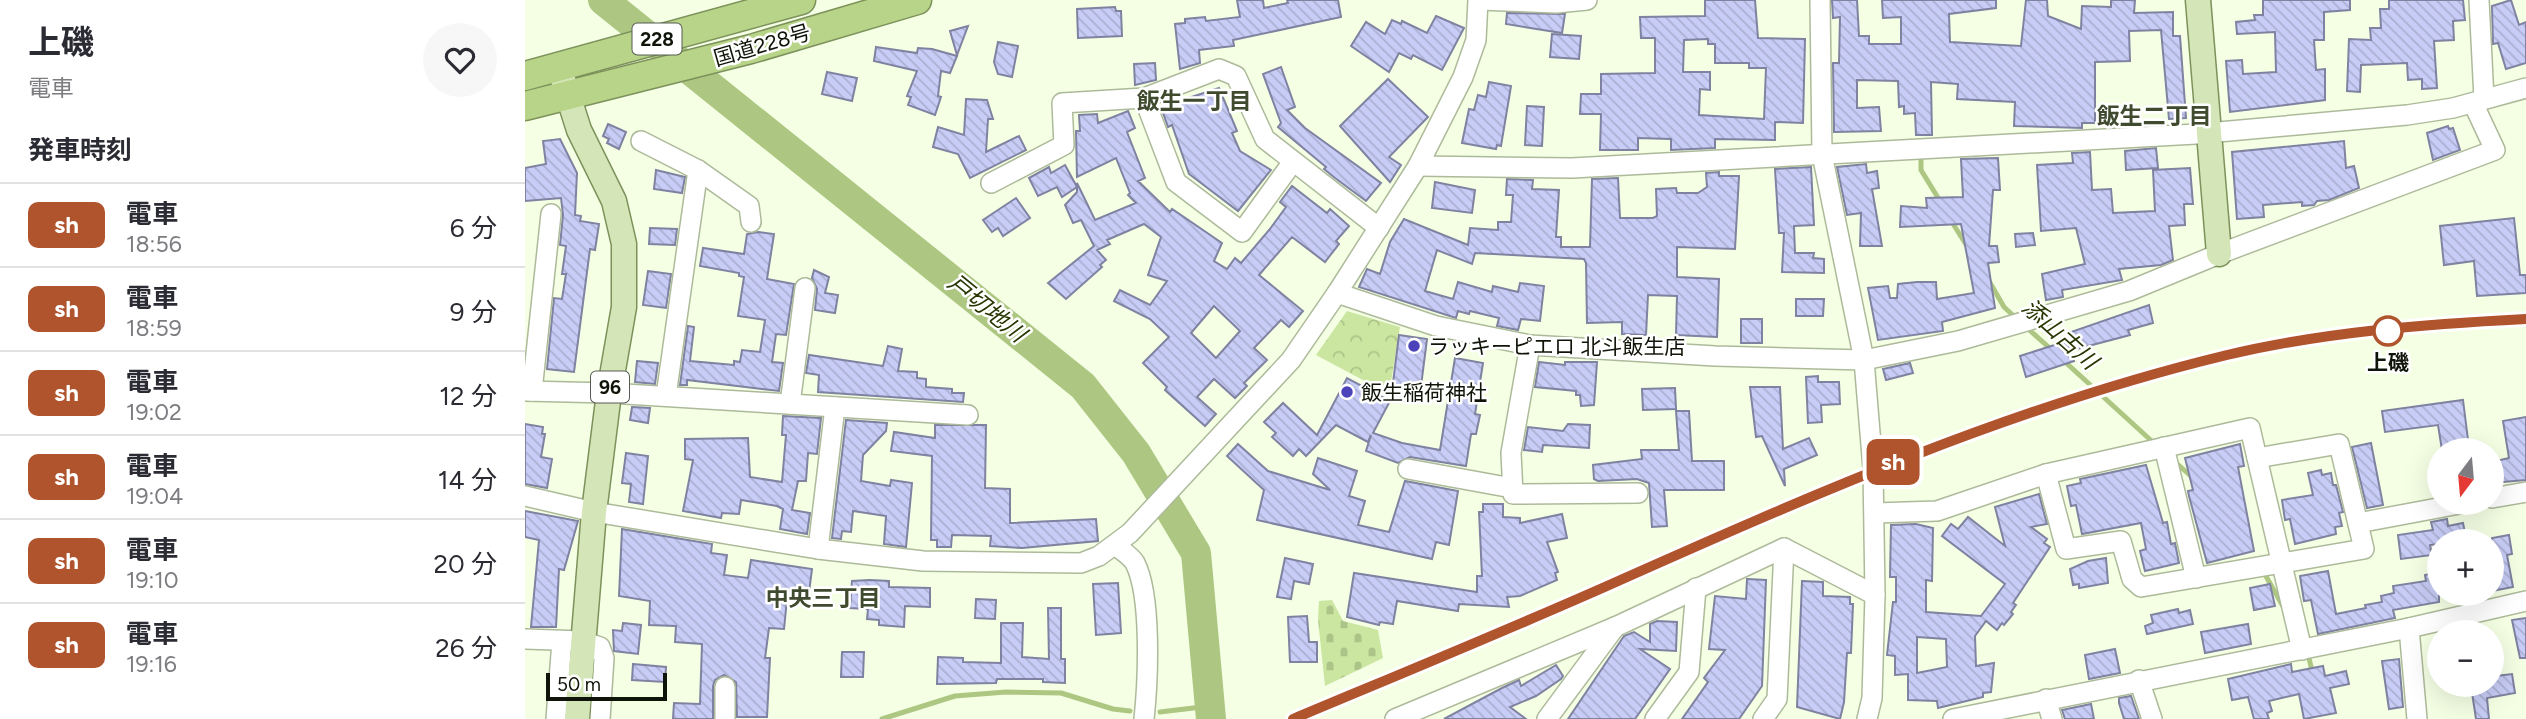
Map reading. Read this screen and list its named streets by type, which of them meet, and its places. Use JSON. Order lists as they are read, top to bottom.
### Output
{
  "streets": {
    "highway": ["228", "国道228号"],
    "main road": ["96"]
  },
  "crossings": [
    ["国道228号", "96"]
  ],
  "districts": ["飯生一丁目", "飯生二丁目", "中央三丁目"],
  "water": ["戸切地川", "添山古川"],
  "places": ["上磯", "ラッキーピエロ 北斗飯生店", "飯生稲荷神社"],
  "scale_bar": "50 m",
  "north": "bottom",
  "page": {
    "heading": [
      ["上磯", "電車"],
      "発車時刻"
    ],
    "on_map": "sh",
    "list": [
      {
        "mark": "sh",
        "name": "電車",
        "note": "18:56",
        "value": "6 分"
      },
      {
        "mark": "sh",
        "name": "電車",
        "note": "18:59",
        "value": "9 分"
      },
      {
        "mark": "sh",
        "name": "電車",
        "note": "19:02",
        "value": "12 分"
      },
      {
        "mark": "sh",
        "name": "電車",
        "note": "19:04",
        "value": "14 分"
      },
      {
        "mark": "sh",
        "name": "電車",
        "note": "19:10",
        "value": "20 分"
      },
      {
        "mark": "sh",
        "name": "電車",
        "note": "19:16",
        "value": "26 分"
      }
    ],
    "map_buttons": ["+", "−"],
    "scale": "50 m"
  }
}
